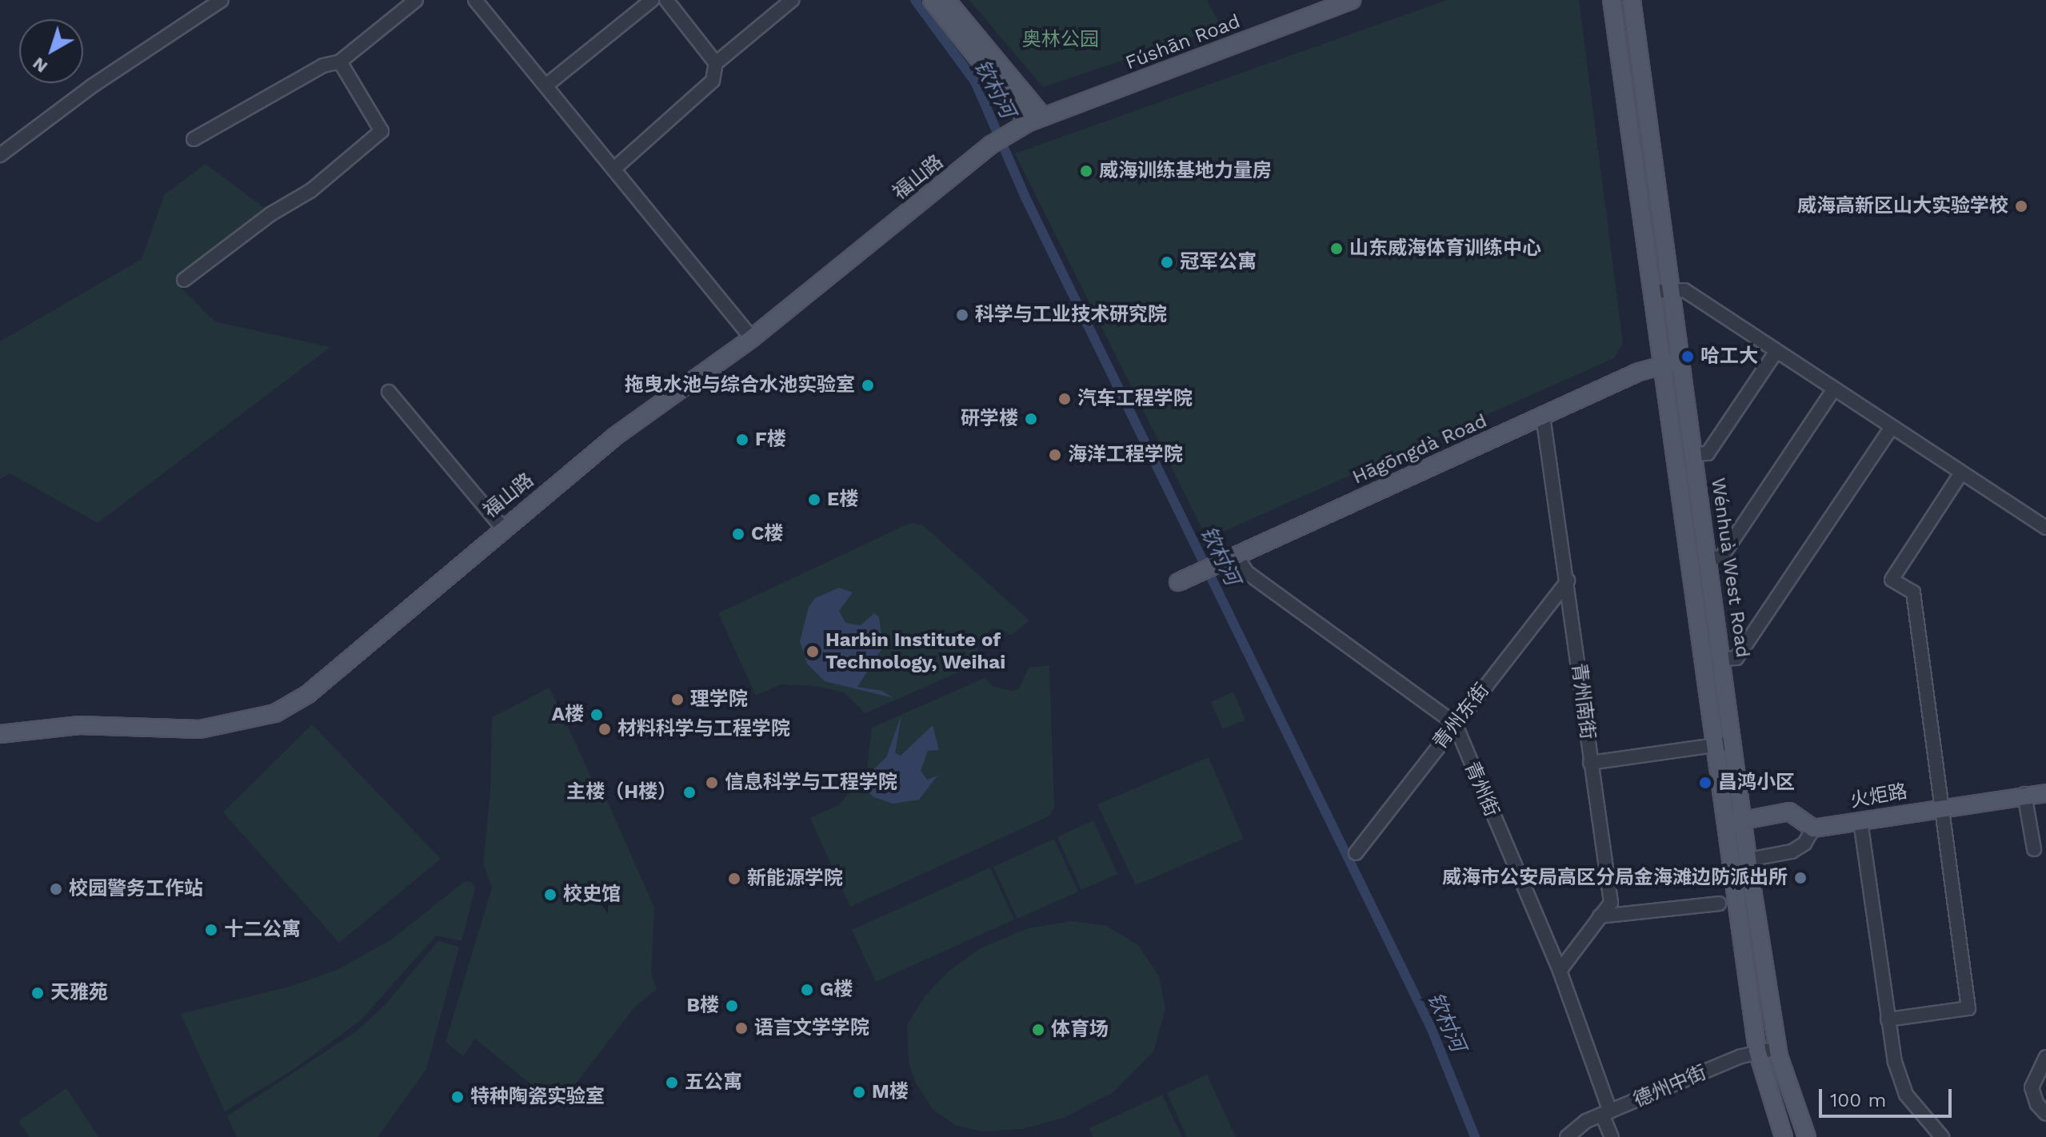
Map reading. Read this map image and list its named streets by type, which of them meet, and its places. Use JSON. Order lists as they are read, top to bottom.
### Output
{
  "streets": {
    "main road": [
      "Fúshān Road",
      "福山路",
      "Hāgōngdà Road",
      "Wénhuà West Road",
      "火炬路"
    ],
    "street": [
      "青州南街",
      "青州东街",
      "青州街",
      "德州中街"
    ]
  },
  "crossings": [
    ["Fúshān Road", "福山路"],
    ["Hāgōngdà Road", "Wénhuà West Road"],
    ["Hāgōngdà Road", "青州南街"],
    ["Wénhuà West Road", "德州中街"],
    ["青州南街", "青州东街"],
    ["青州南街", "青州街"],
    ["青州东街", "青州街"],
    ["青州街", "德州中街"]
  ],
  "water": ["钦村河"],
  "parks": ["奥林公园"],
  "places": [
    "威海训练基地力量房",
    "威海高新区山大实验学校",
    "山东威海体育训练中心",
    "冠军公寓",
    "科学与工业技术研究院",
    "哈工大",
    "拖曳水池与综合水池实验室",
    "汽车工程学院",
    "研学楼",
    "F楼",
    "海洋工程学院",
    "E楼",
    "C楼",
    "Harbin Institute of Technology, Weihai",
    "理学院",
    "A楼",
    "材料科学与工程学院",
    "信息科学与工程学院",
    "昌鸿小区",
    "主楼（H楼）",
    "威海市公安局高区分局金海滩边防派出所",
    "新能源学院",
    "校园警务工作站",
    "校史馆",
    "十二公寓",
    "G楼",
    "天雅苑",
    "B楼",
    "语言文学学院",
    "体育场",
    "五公寓",
    "M楼",
    "特种陶瓷实验室"
  ],
  "scale_bar": "100 m",
  "north": "bottom left"
}
